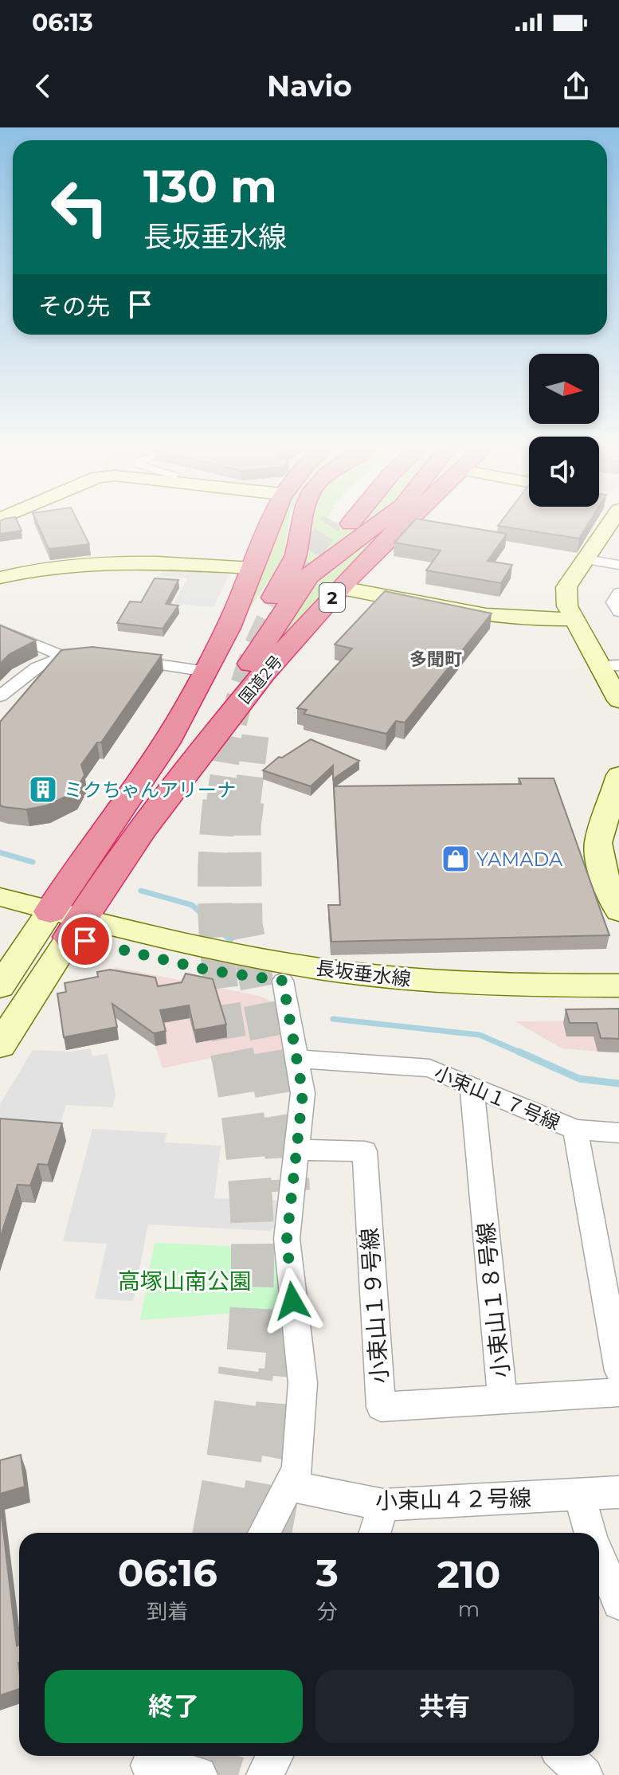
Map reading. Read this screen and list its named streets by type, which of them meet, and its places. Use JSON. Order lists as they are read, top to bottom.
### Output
{
  "streets": {
    "highway": ["2", "国道2号"],
    "main road": ["長坂垂水線"],
    "street": [
      "小束山１７号線",
      "小束山１８号線",
      "小束山１９号線",
      "小束山４２号線"
    ]
  },
  "crossings": [
    ["国道2号", "長坂垂水線"],
    ["小束山１７号線", "小束山１８号線"],
    ["小束山１８号線", "小束山１９号線"]
  ],
  "districts": ["多聞町"],
  "parks": ["高塚山南公園"],
  "places": {
    "building": ["ミクちゃんアリーナ"],
    "shop": ["YAMADA"]
  },
  "north": "right",
  "page": {
    "status": "06:13",
    "header": "Navio",
    "turn": ["130 m", "長坂垂水線"],
    "then": "その先",
    "eta": [
      "06:16",
      "到着",
      "3",
      "分",
      "210",
      "m"
    ],
    "buttons": ["終了", "共有"]
  }
}
